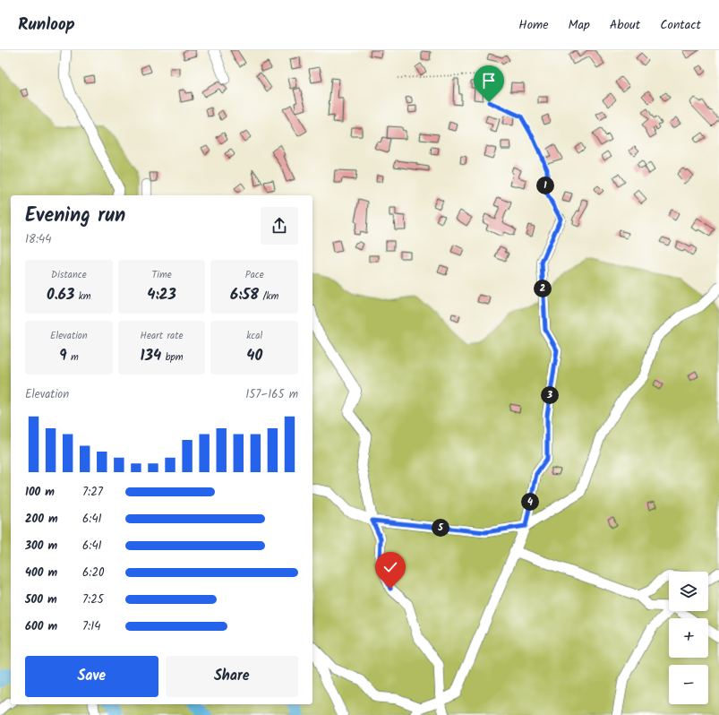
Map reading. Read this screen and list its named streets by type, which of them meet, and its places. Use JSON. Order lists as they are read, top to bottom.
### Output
{
  "page": {
    "header": "Runloop",
    "nav": [
      "Home",
      "Map",
      "About",
      "Contact"
    ],
    "pins": [
      "1",
      "2",
      "3",
      "4",
      "5"
    ],
    "heading": ["Evening run", "18:44"],
    "stats": [
      ["Distance", "0.63 km"],
      ["Time", "4:23"],
      ["Pace", "6:58 /km"],
      ["Elevation", "9 m"],
      ["Heart rate", "134 bpm"],
      ["kcal", "40"]
    ],
    "chart": ["Elevation", "157–165 m"],
    "list": [
      {
        "name": "100 m",
        "note": "7:27"
      },
      {
        "name": "200 m",
        "note": "6:41"
      },
      {
        "name": "300 m",
        "note": "6:41"
      },
      {
        "name": "400 m",
        "note": "6:20"
      },
      {
        "name": "500 m",
        "note": "7:25"
      },
      {
        "name": "600 m",
        "note": "7:14"
      }
    ],
    "map_buttons": ["+", "−"],
    "buttons": ["Save", "Share"]
  }
}
